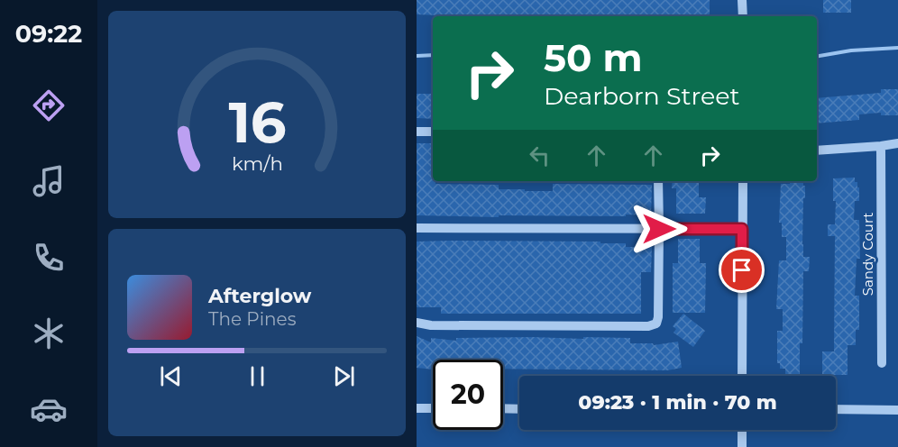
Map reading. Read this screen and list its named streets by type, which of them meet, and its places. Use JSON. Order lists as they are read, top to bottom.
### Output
{
  "streets": {
    "street": ["Sandy Court"]
  },
  "page": {
    "tabs": "09:22",
    "turn": ["50 m", "Dearborn Street"],
    "song": ["Afterglow", "The Pines"],
    "limit": "20",
    "trip": "09:23 · 1 min · 70 m",
    "gauge": ["16", "km/h"]
  }
}
